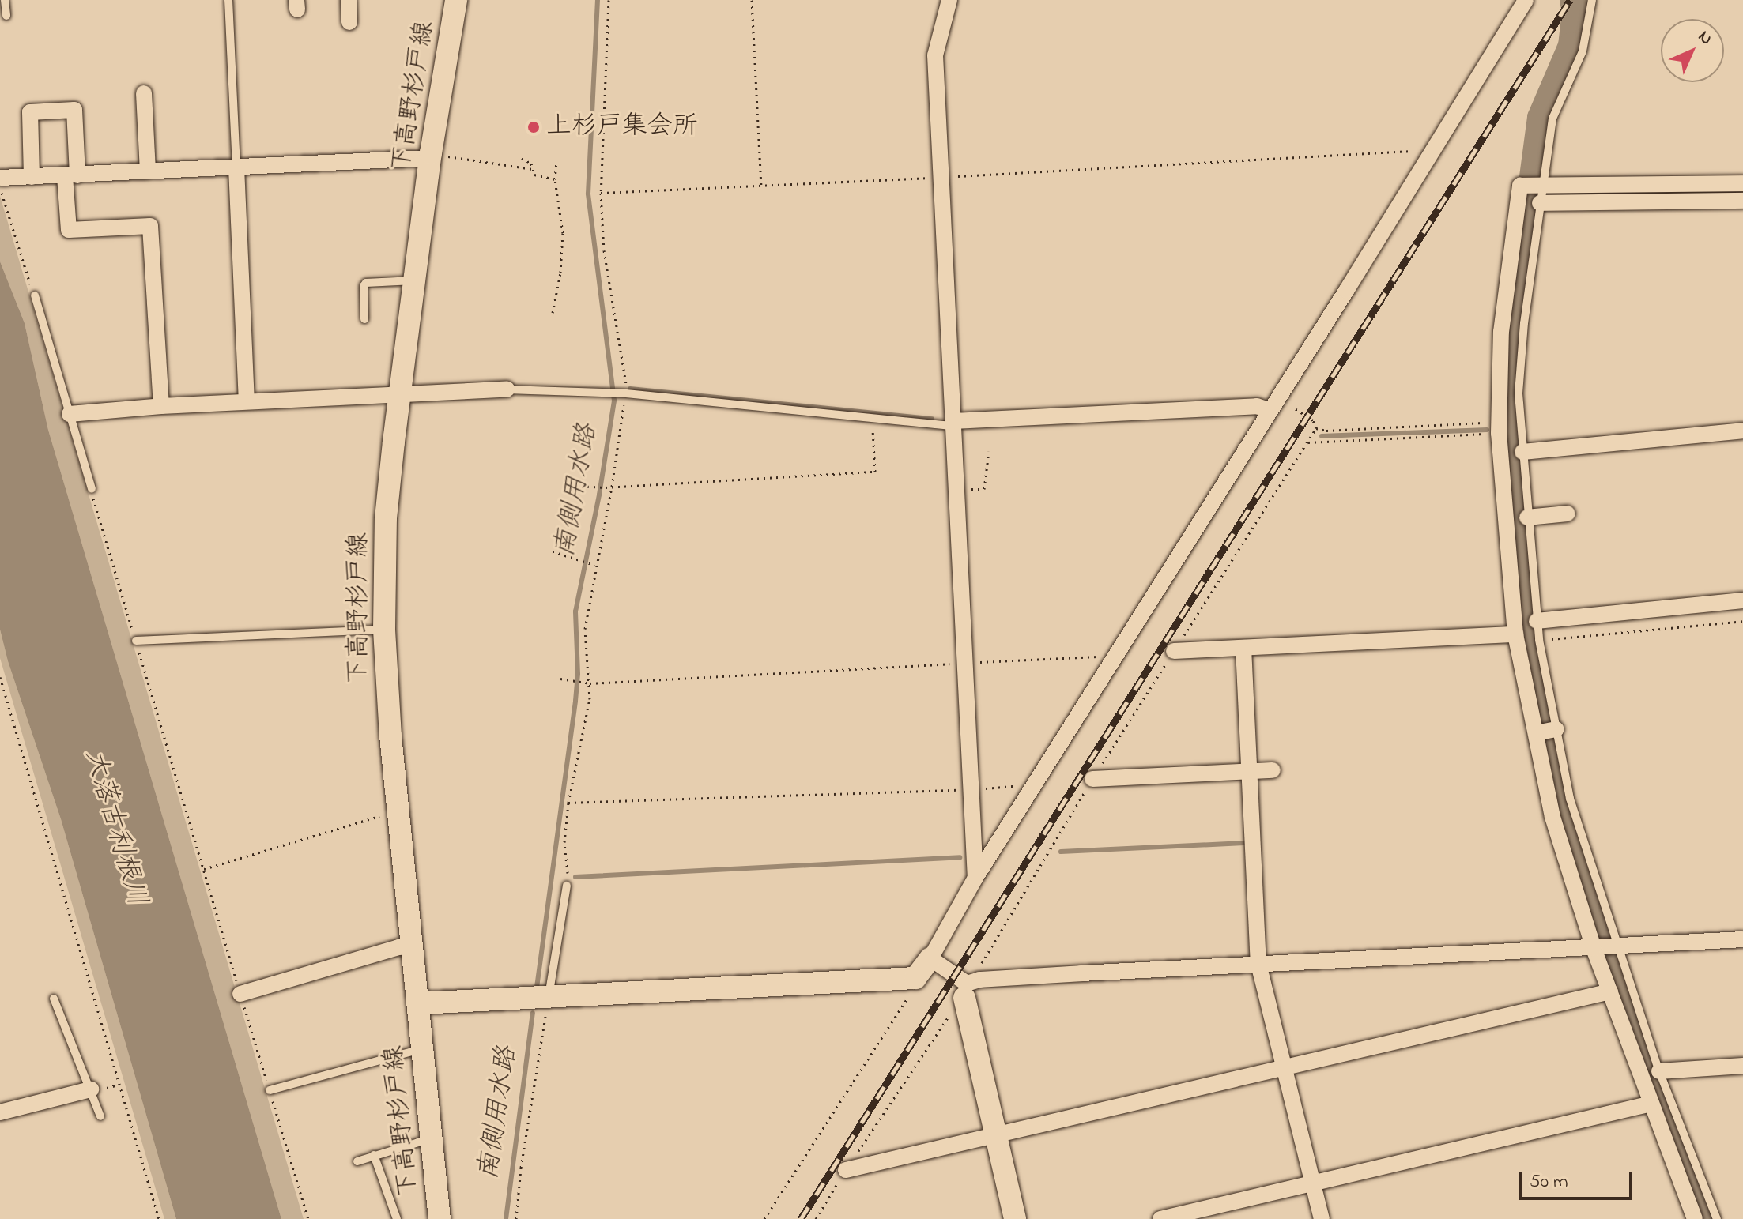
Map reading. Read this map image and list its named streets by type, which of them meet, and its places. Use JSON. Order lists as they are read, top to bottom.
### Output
{
  "streets": {
    "main road": ["下高野杉戸線"]
  },
  "water": ["南側用水路", "大落古利根川"],
  "places": ["上杉戸集会所"],
  "scale_bar": "50 m",
  "north": "top right"
}
